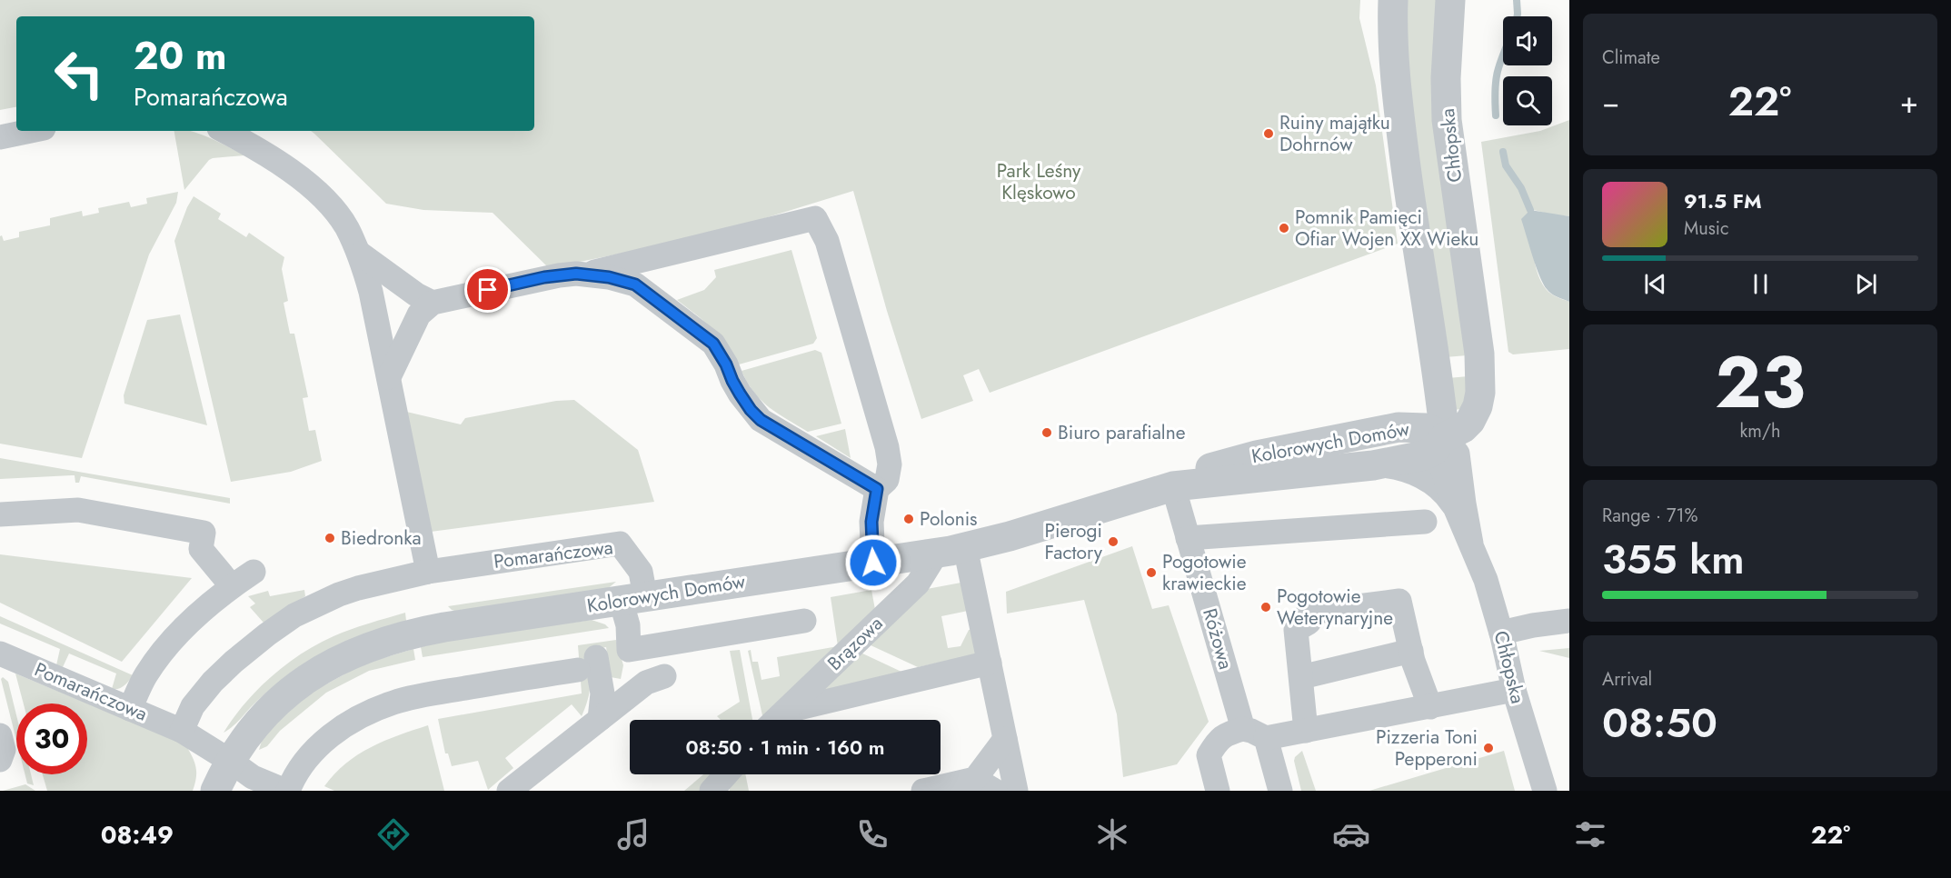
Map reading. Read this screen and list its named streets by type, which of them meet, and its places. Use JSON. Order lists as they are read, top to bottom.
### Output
{
  "streets": {
    "street": [
      "Chłopska",
      "Kolorowych Domów",
      "Pomarańczowa",
      "Różowa",
      "Brązowa"
    ]
  },
  "crossings": [
    ["Chłopska", "Kolorowych Domów"],
    ["Kolorowych Domów", "Pomarańczowa"],
    ["Kolorowych Domów", "Różowa"],
    ["Kolorowych Domów", "Brązowa"]
  ],
  "parks": ["Park Leśny Klęskowo"],
  "places": [
    "Ruiny majątku Dohrnów",
    "Pomnik Pamięci Ofiar Wojen XX Wieku",
    "Biuro parafialne",
    "Polonis",
    "Biedronka",
    "Pierogi Factory",
    "Pogotowie krawieckie",
    "Pogotowie Weterynaryjne",
    "Pizzeria Toni Pepperoni"
  ],
  "page": {
    "tile": [
      "Climate",
      ["23", "km/h"],
      ["Range · 71%", "355 km"],
      ["Arrival", "08:50"]
    ],
    "turn": ["20 m", "Pomarańczowa"],
    "heat": ["−", "22°", "+"],
    "song": ["91.5 FM", "Music"],
    "limit": "30",
    "trip": "08:50 · 1 min · 160 m",
    "tabs": ["08:49", "22°"]
  }
}
